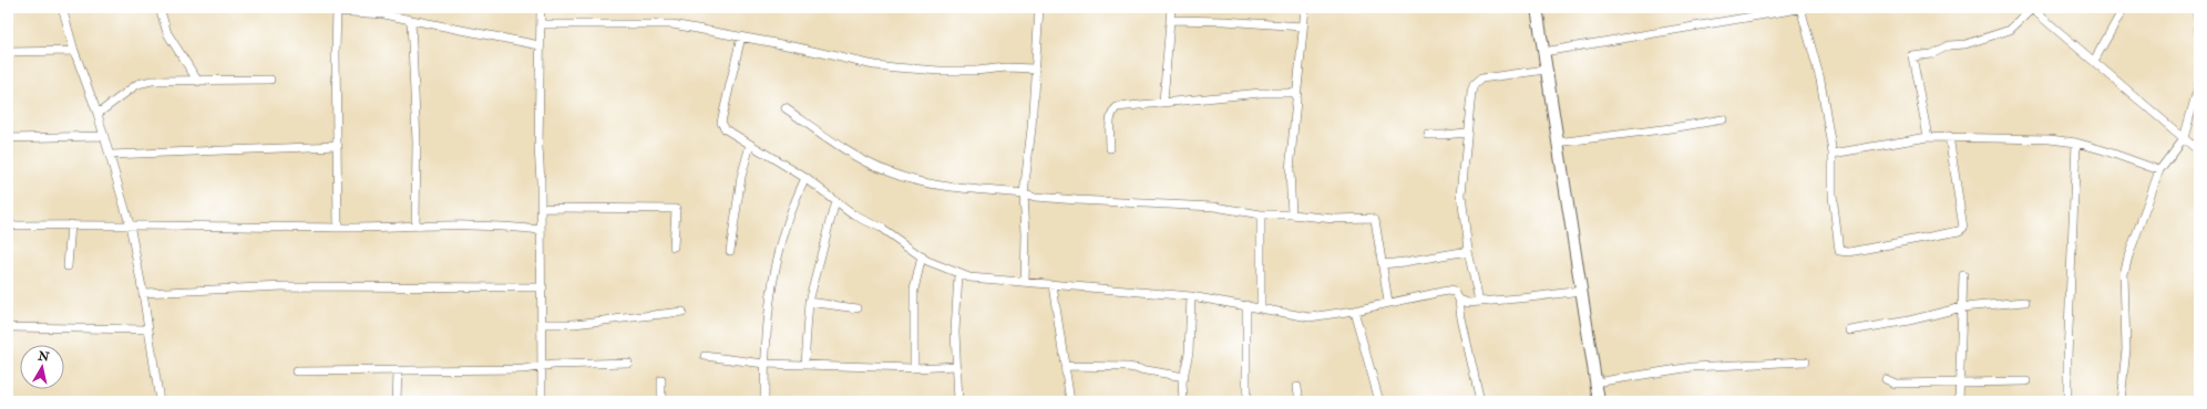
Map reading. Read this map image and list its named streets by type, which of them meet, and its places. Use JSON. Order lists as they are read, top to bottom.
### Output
{
  "north": "top"
}
